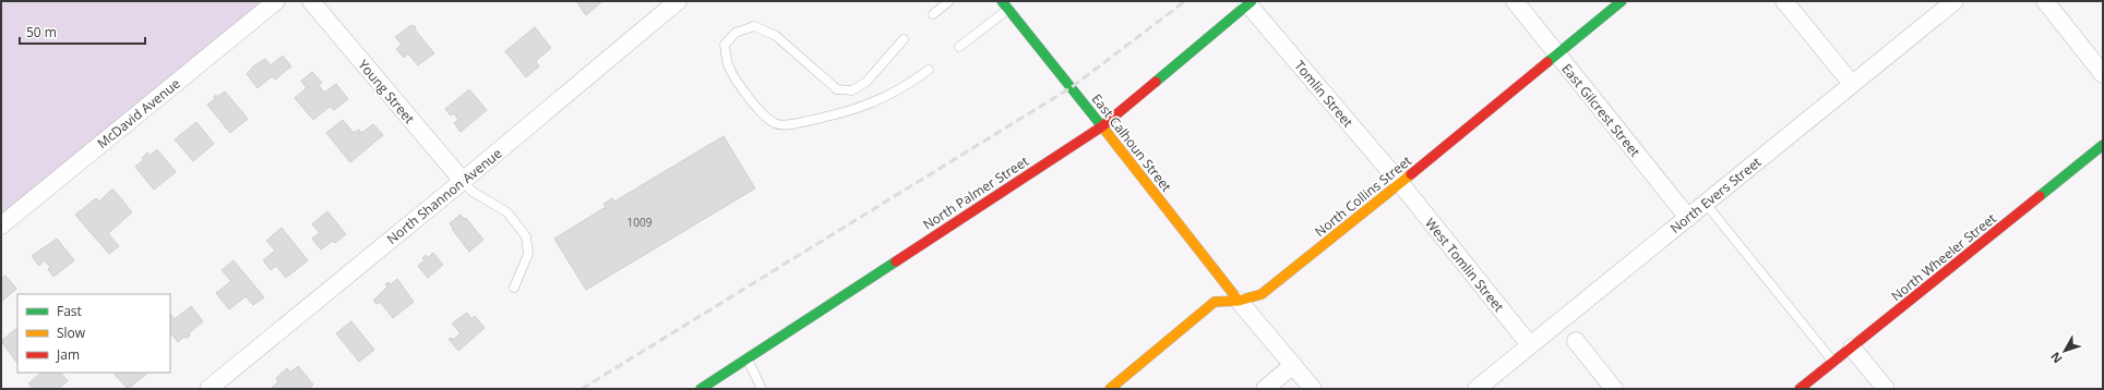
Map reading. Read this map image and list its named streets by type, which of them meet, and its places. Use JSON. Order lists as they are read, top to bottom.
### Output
{
  "streets": {
    "street": [
      "Young Street",
      "Tomlin Street",
      "East Gilcrest Street",
      "McDavid Avenue",
      "East Calhoun Street",
      "North Palmer Street",
      "North Evers Street",
      "North Shannon Avenue",
      "North Collins Street",
      "North Wheeler Street",
      "West Tomlin Street"
    ]
  },
  "crossings": [
    ["Young Street", "North Shannon Avenue"],
    ["Tomlin Street", "North Palmer Street"],
    ["Tomlin Street", "North Collins Street"],
    ["Tomlin Street", "West Tomlin Street"],
    ["East Gilcrest Street", "North Evers Street"],
    ["East Gilcrest Street", "North Collins Street"],
    ["East Calhoun Street", "North Palmer Street"],
    ["East Calhoun Street", "North Collins Street"],
    ["North Evers Street", "West Tomlin Street"],
    ["North Collins Street", "West Tomlin Street"]
  ],
  "house_numbers": ["1009"],
  "legend": ["Fast", "Slow", "Jam"],
  "scale_bar": "50 m",
  "north": "bottom left"
}
